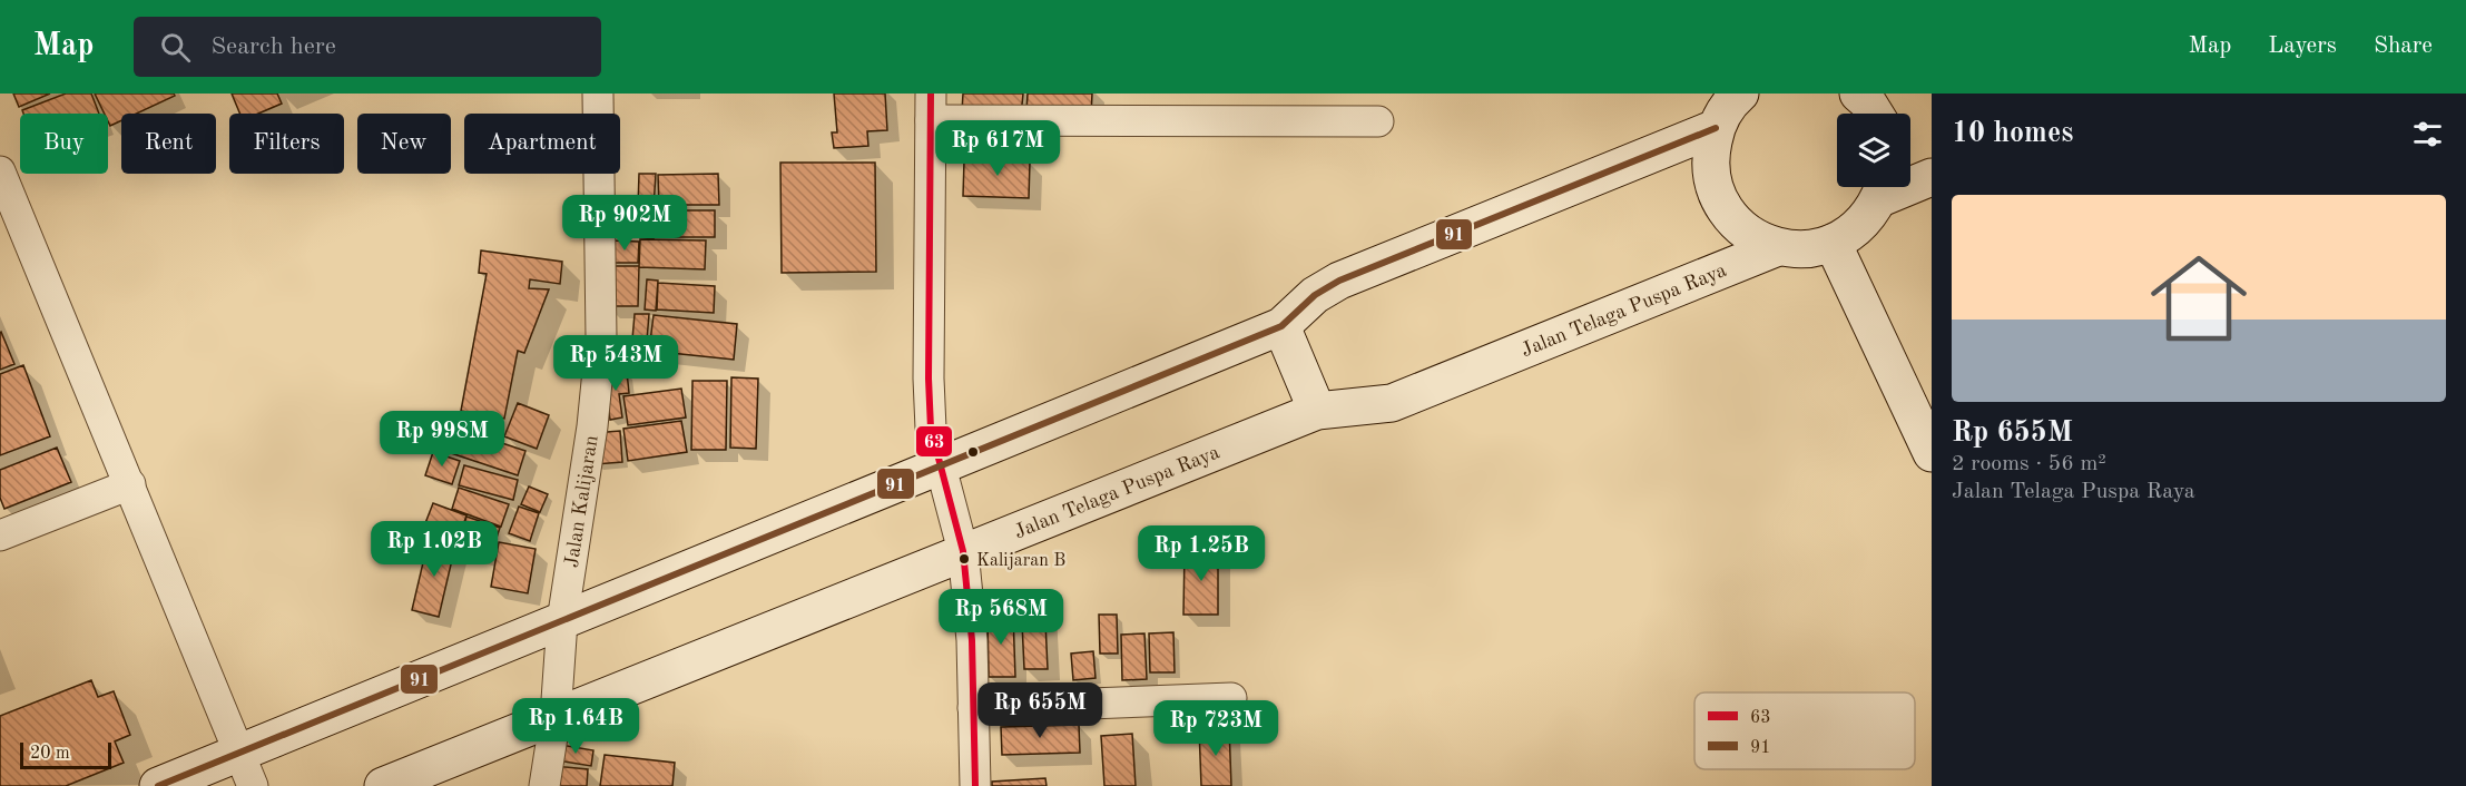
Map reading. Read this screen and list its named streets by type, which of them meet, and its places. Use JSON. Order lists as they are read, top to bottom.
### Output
{
  "streets": {
    "main road": ["Jalan Telaga Puspa Raya"],
    "street": ["Jalan Kalijaran"]
  },
  "crossings": [
    ["Jalan Telaga Puspa Raya", "Jalan Kalijaran"]
  ],
  "places": ["Kalijaran B"],
  "lines": ["transit line 63", "transit line 91"],
  "legend": ["63", "91"],
  "scale_bar": "20 m",
  "page": {
    "header": "Map",
    "search": "Search here",
    "nav": ["Map", "Layers", "Share"],
    "heading": "10 homes",
    "chip": [
      "Buy",
      "Rent",
      "Filters",
      "New",
      "Apartment"
    ],
    "price": [
      "Rp 617M",
      "Rp 902M",
      "Rp 543M",
      "Rp 998M",
      "Rp 1.02B",
      "Rp 1.25B",
      "Rp 568M",
      "Rp 655M",
      "Rp 1.64B",
      "Rp 723M"
    ],
    "list": [
      {
        "name": "Rp 655M",
        "note": "2 rooms · 56 m² · Jalan Telaga Puspa Raya"
      }
    ],
    "scale": "20 m"
  }
}
